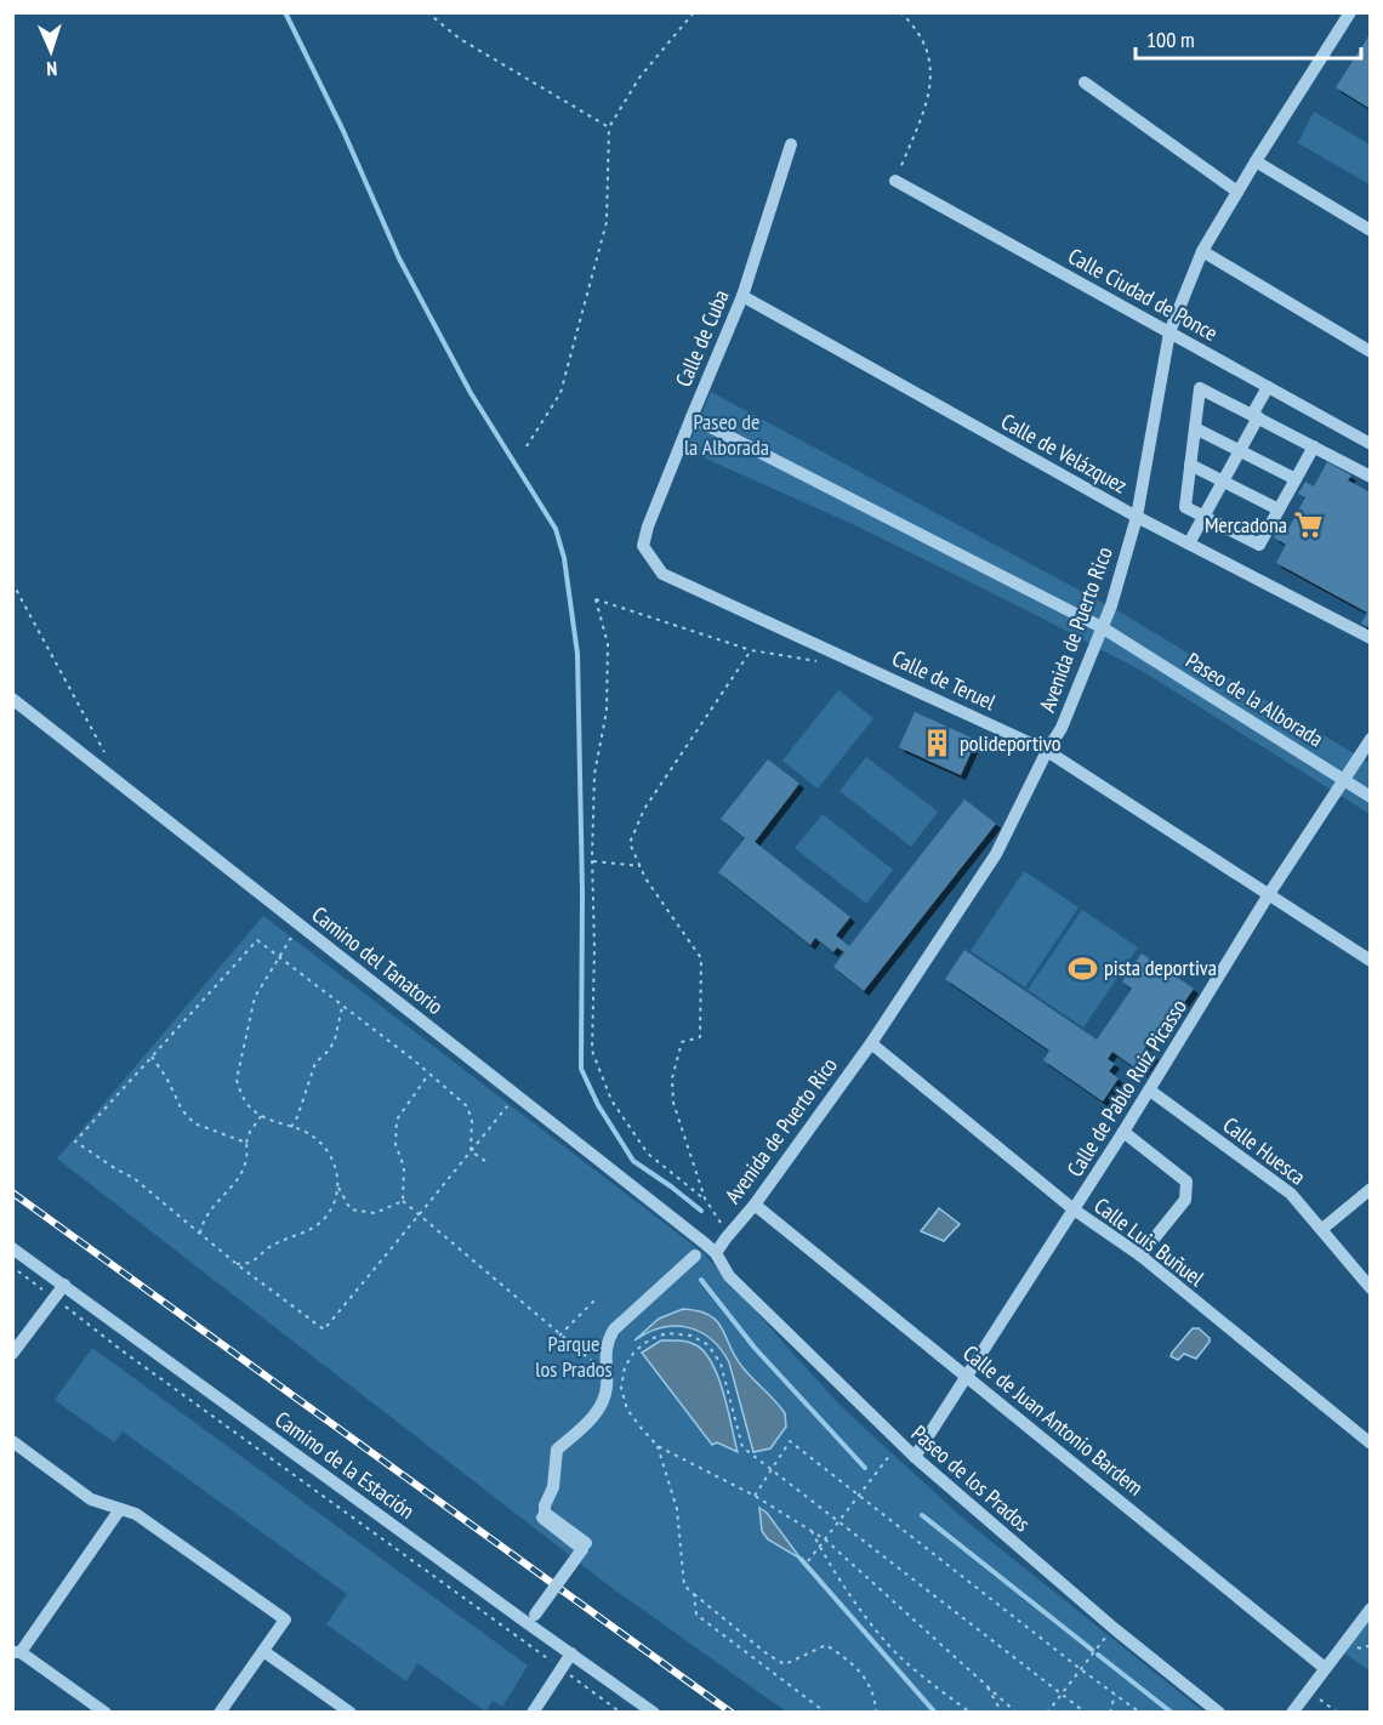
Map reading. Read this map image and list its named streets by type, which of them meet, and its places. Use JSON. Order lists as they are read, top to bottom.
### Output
{
  "streets": {
    "street": [
      "Calle Ciudad de Ponce",
      "Calle de Cuba",
      "Calle de Velázquez",
      "Avenida de Puerto Rico",
      "Calle de Teruel",
      "Paseo de la Alborada",
      "Camino del Tanatorio",
      "Calle de Pablo Ruiz Picasso",
      "Calle Huesca",
      "Calle Luis Buñuel",
      "Calle de Juan Antonio Bardem",
      "Camino de la Estación",
      "Paseo de los Prados"
    ]
  },
  "crossings": [
    ["Calle Ciudad de Ponce", "Avenida de Puerto Rico"],
    ["Calle de Cuba", "Calle de Velázquez"],
    ["Calle de Cuba", "Calle de Teruel"],
    ["Calle de Cuba", "Paseo de la Alborada"],
    ["Calle de Velázquez", "Avenida de Puerto Rico"],
    ["Avenida de Puerto Rico", "Calle de Teruel"],
    ["Avenida de Puerto Rico", "Paseo de la Alborada"],
    ["Avenida de Puerto Rico", "Camino del Tanatorio"],
    ["Avenida de Puerto Rico", "Calle Luis Buñuel"],
    ["Avenida de Puerto Rico", "Calle de Juan Antonio Bardem"],
    ["Avenida de Puerto Rico", "Paseo de los Prados"],
    ["Calle de Teruel", "Calle de Pablo Ruiz Picasso"],
    ["Paseo de la Alborada", "Calle de Pablo Ruiz Picasso"],
    ["Camino del Tanatorio", "Paseo de los Prados"],
    ["Calle de Pablo Ruiz Picasso", "Calle Huesca"],
    ["Calle de Pablo Ruiz Picasso", "Calle Luis Buñuel"],
    ["Calle de Pablo Ruiz Picasso", "Calle de Juan Antonio Bardem"],
    ["Calle de Pablo Ruiz Picasso", "Paseo de los Prados"]
  ],
  "parks": ["Paseo de la Alborada", "Parque los Prados"],
  "places": {
    "supermarket": ["Mercadona"],
    "building": ["polideportivo"],
    "sports": ["pista deportiva"]
  },
  "scale_bar": "100 m",
  "north": "bottom"
}
